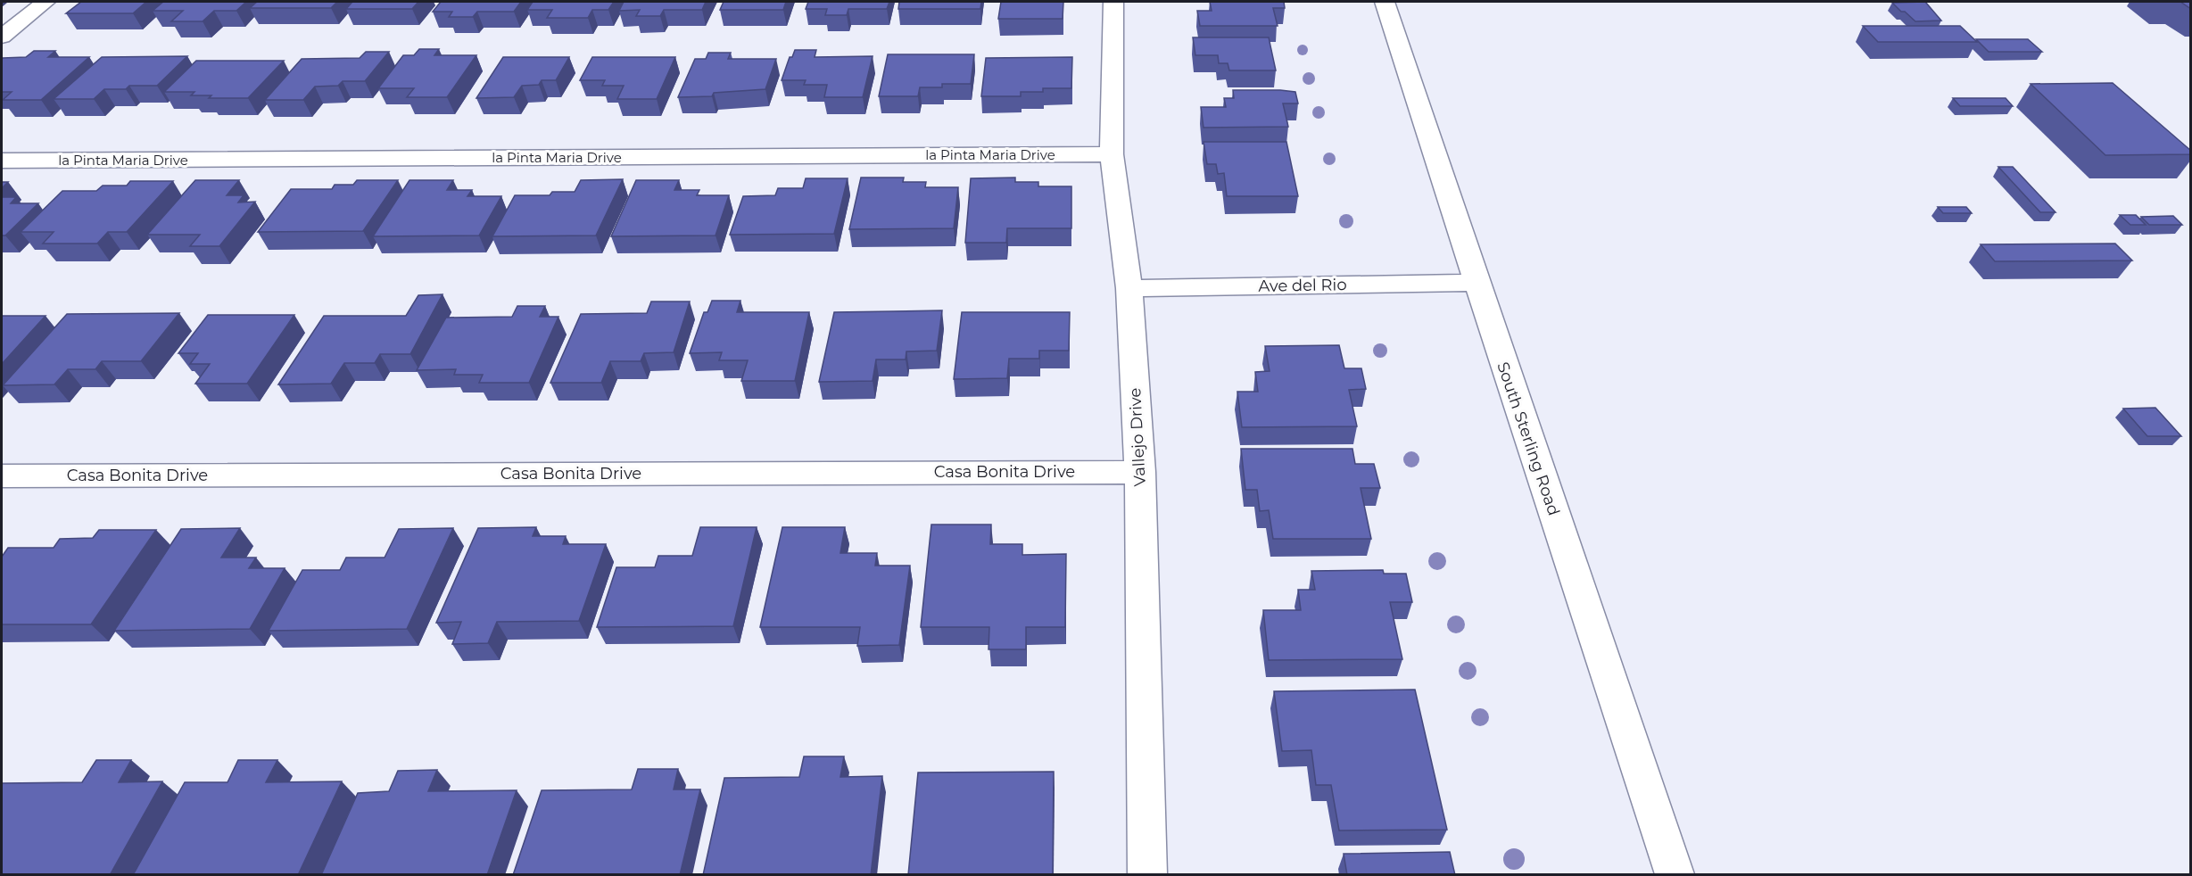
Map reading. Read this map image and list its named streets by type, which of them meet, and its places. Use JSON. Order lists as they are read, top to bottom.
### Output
{
  "streets": {
    "street": [
      "la Pinta Maria Drive",
      "Ave del Rio",
      "Vallejo Drive",
      "South Sterling Road",
      "Casa Bonita Drive"
    ]
  },
  "crossings": [
    ["la Pinta Maria Drive", "Vallejo Drive"],
    ["Ave del Rio", "Vallejo Drive"],
    ["Ave del Rio", "South Sterling Road"],
    ["Vallejo Drive", "Casa Bonita Drive"]
  ]
}
